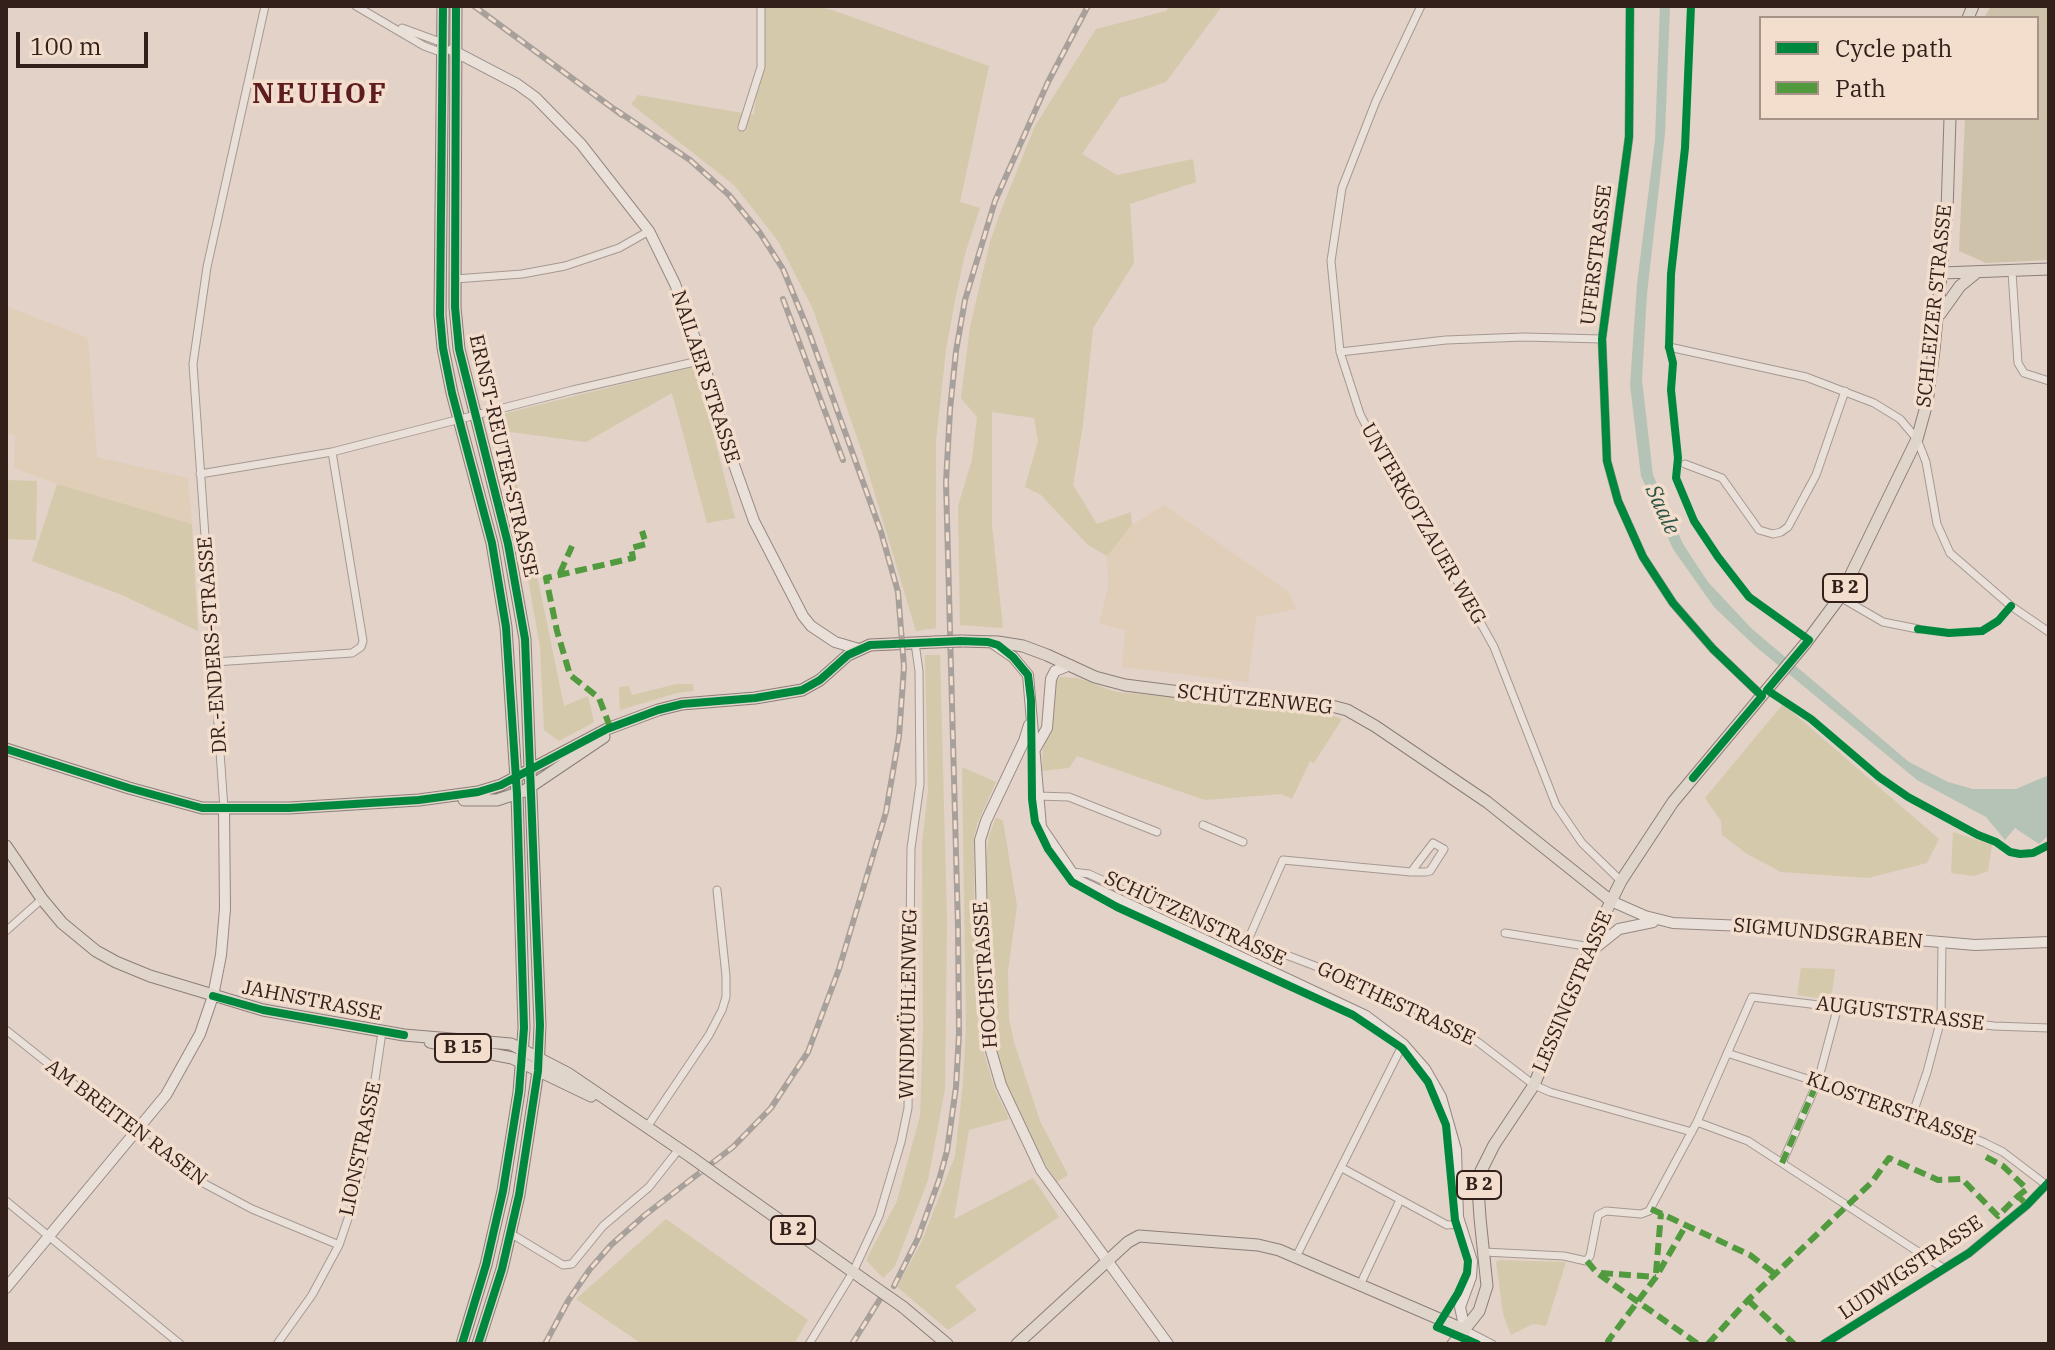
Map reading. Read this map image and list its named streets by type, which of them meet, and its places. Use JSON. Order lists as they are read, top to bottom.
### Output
{
  "streets": {
    "main road": [
      "SCHLEIZER STRASSE",
      "ERNST-REUTER-STRASSE",
      "B 2",
      "SCHÜTZENWEG",
      "LESSINGSTRASSE",
      "JAHNSTRASSE",
      "B 15"
    ],
    "street": [
      "UFERSTRASSE",
      "NAILAER STRASSE",
      "UNTERKOTZAUER WEG",
      "DR.-ENDERS-STRASSE",
      "SCHÜTZENSTRASSE",
      "SIGMUNDSGRABEN",
      "HOCHSTRASSE",
      "WINDMÜHLENWEG",
      "GOETHESTRASSE",
      "AUGUSTSTRASSE",
      "KLOSTERSTRASSE",
      "AM BREITEN RASEN",
      "LIONSTRASSE",
      "LUDWIGSTRASSE"
    ]
  },
  "crossings": [
    ["UFERSTRASSE", "LESSINGSTRASSE"],
    ["SCHLEIZER STRASSE", "B 2"],
    ["NAILAER STRASSE", "ERNST-REUTER-STRASSE"],
    ["ERNST-REUTER-STRASSE", "B 2"],
    ["ERNST-REUTER-STRASSE", "JAHNSTRASSE"],
    ["ERNST-REUTER-STRASSE", "B 15"],
    ["UNTERKOTZAUER WEG", "LESSINGSTRASSE"],
    ["B 2", "SCHÜTZENSTRASSE"],
    ["B 2", "LESSINGSTRASSE"],
    ["B 2", "JAHNSTRASSE"],
    ["B 2", "WINDMÜHLENWEG"],
    ["B 2", "B 15"],
    ["DR.-ENDERS-STRASSE", "JAHNSTRASSE"],
    ["DR.-ENDERS-STRASSE", "AM BREITEN RASEN"],
    ["SCHÜTZENWEG", "SCHÜTZENSTRASSE"],
    ["SCHÜTZENWEG", "SIGMUNDSGRABEN"],
    ["SCHÜTZENWEG", "LESSINGSTRASSE"],
    ["SCHÜTZENSTRASSE", "HOCHSTRASSE"],
    ["SCHÜTZENSTRASSE", "LESSINGSTRASSE"],
    ["SCHÜTZENSTRASSE", "GOETHESTRASSE"],
    ["SIGMUNDSGRABEN", "LESSINGSTRASSE"],
    ["LESSINGSTRASSE", "GOETHESTRASSE"],
    ["JAHNSTRASSE", "B 15"],
    ["JAHNSTRASSE", "LIONSTRASSE"],
    ["AUGUSTSTRASSE", "KLOSTERSTRASSE"],
    ["KLOSTERSTRASSE", "LUDWIGSTRASSE"],
    ["AM BREITEN RASEN", "LIONSTRASSE"]
  ],
  "districts": ["NEUHOF"],
  "water": ["Saale"],
  "legend": ["Cycle path", "Path"],
  "scale_bar": "100 m"
}
